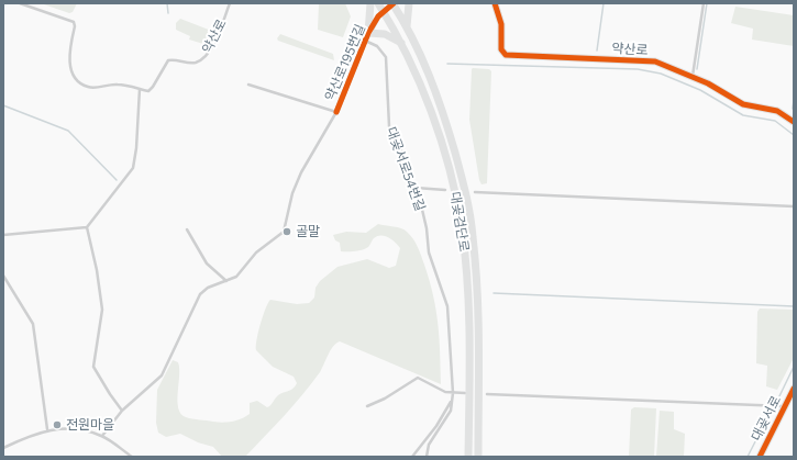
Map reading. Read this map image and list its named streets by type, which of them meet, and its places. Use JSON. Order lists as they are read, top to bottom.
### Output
{
  "streets": {
    "main road": [
      "약산로",
      "약산로195번길",
      "대곶검단로",
      "대곶서로"
    ],
    "lane": ["대곶서로54번길"]
  },
  "crossings": [
    ["약산로195번길", "대곶서로54번길"],
    ["약산로195번길", "대곶검단로"]
  ],
  "places": ["골말", "전원마을"]
}
